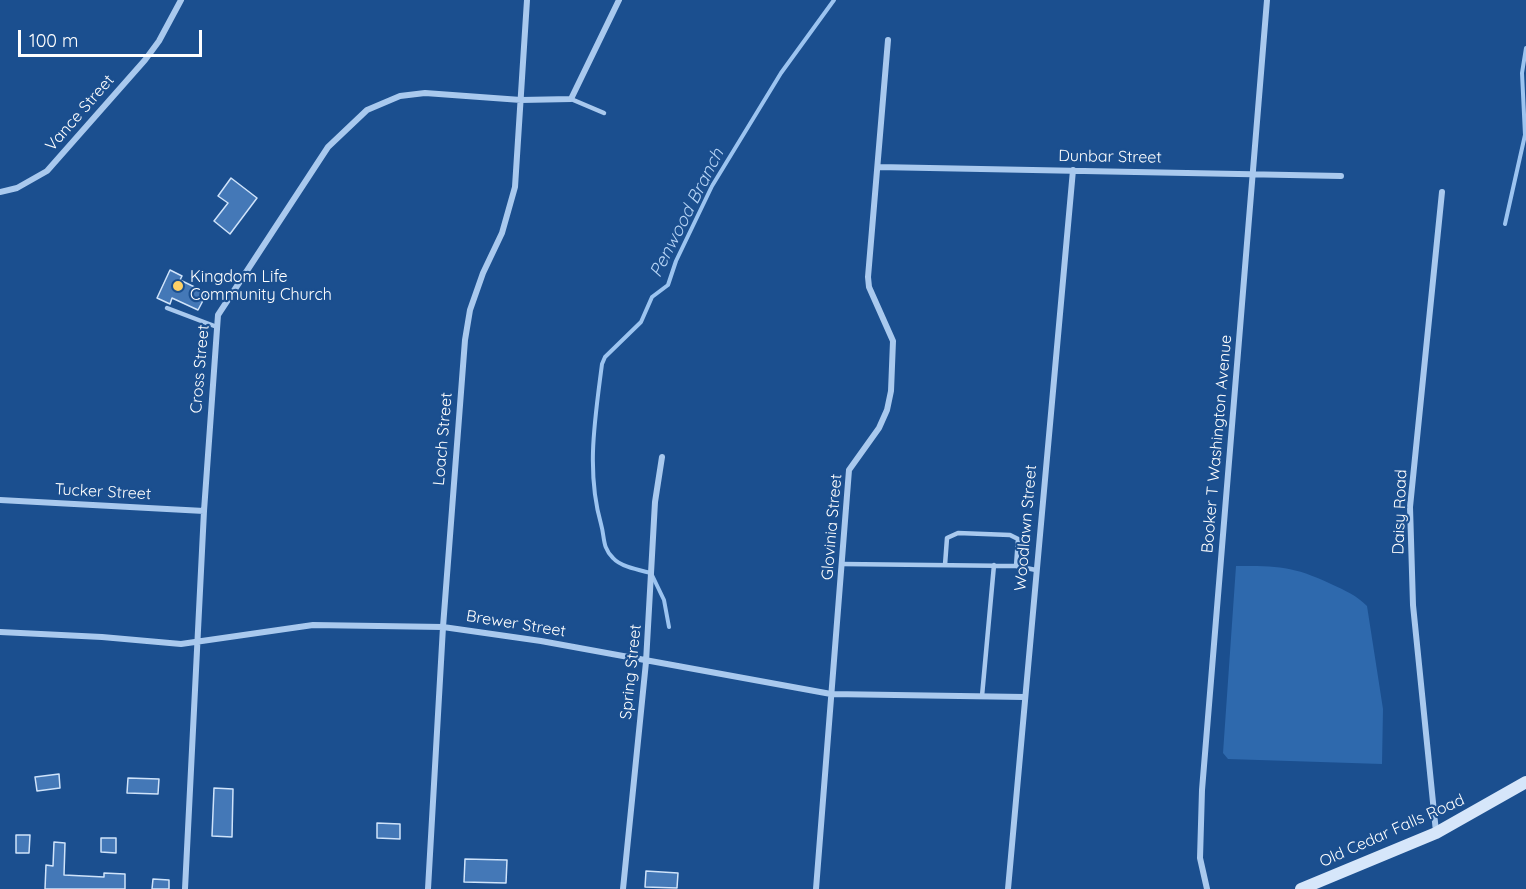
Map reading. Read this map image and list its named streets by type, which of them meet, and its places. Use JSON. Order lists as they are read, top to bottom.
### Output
{
  "streets": {
    "street": [
      "Vance Street",
      "Dunbar Street",
      "Cross Street",
      "Loach Street",
      "Booker T Washington Avenue",
      "Tucker Street",
      "Daisy Road",
      "Glovinia Street",
      "Woodlawn Street",
      "Brewer Street",
      "Spring Street",
      "Old Cedar Falls Road"
    ]
  },
  "crossings": [
    ["Dunbar Street", "Booker T Washington Avenue"],
    ["Dunbar Street", "Glovinia Street"],
    ["Dunbar Street", "Woodlawn Street"],
    ["Cross Street", "Loach Street"],
    ["Cross Street", "Tucker Street"],
    ["Cross Street", "Brewer Street"],
    ["Loach Street", "Brewer Street"],
    ["Daisy Road", "Old Cedar Falls Road"],
    ["Glovinia Street", "Brewer Street"],
    ["Woodlawn Street", "Brewer Street"],
    ["Brewer Street", "Spring Street"]
  ],
  "water": ["Penwood Branch"],
  "places": ["Kingdom Life Community Church"],
  "scale_bar": "100 m"
}
